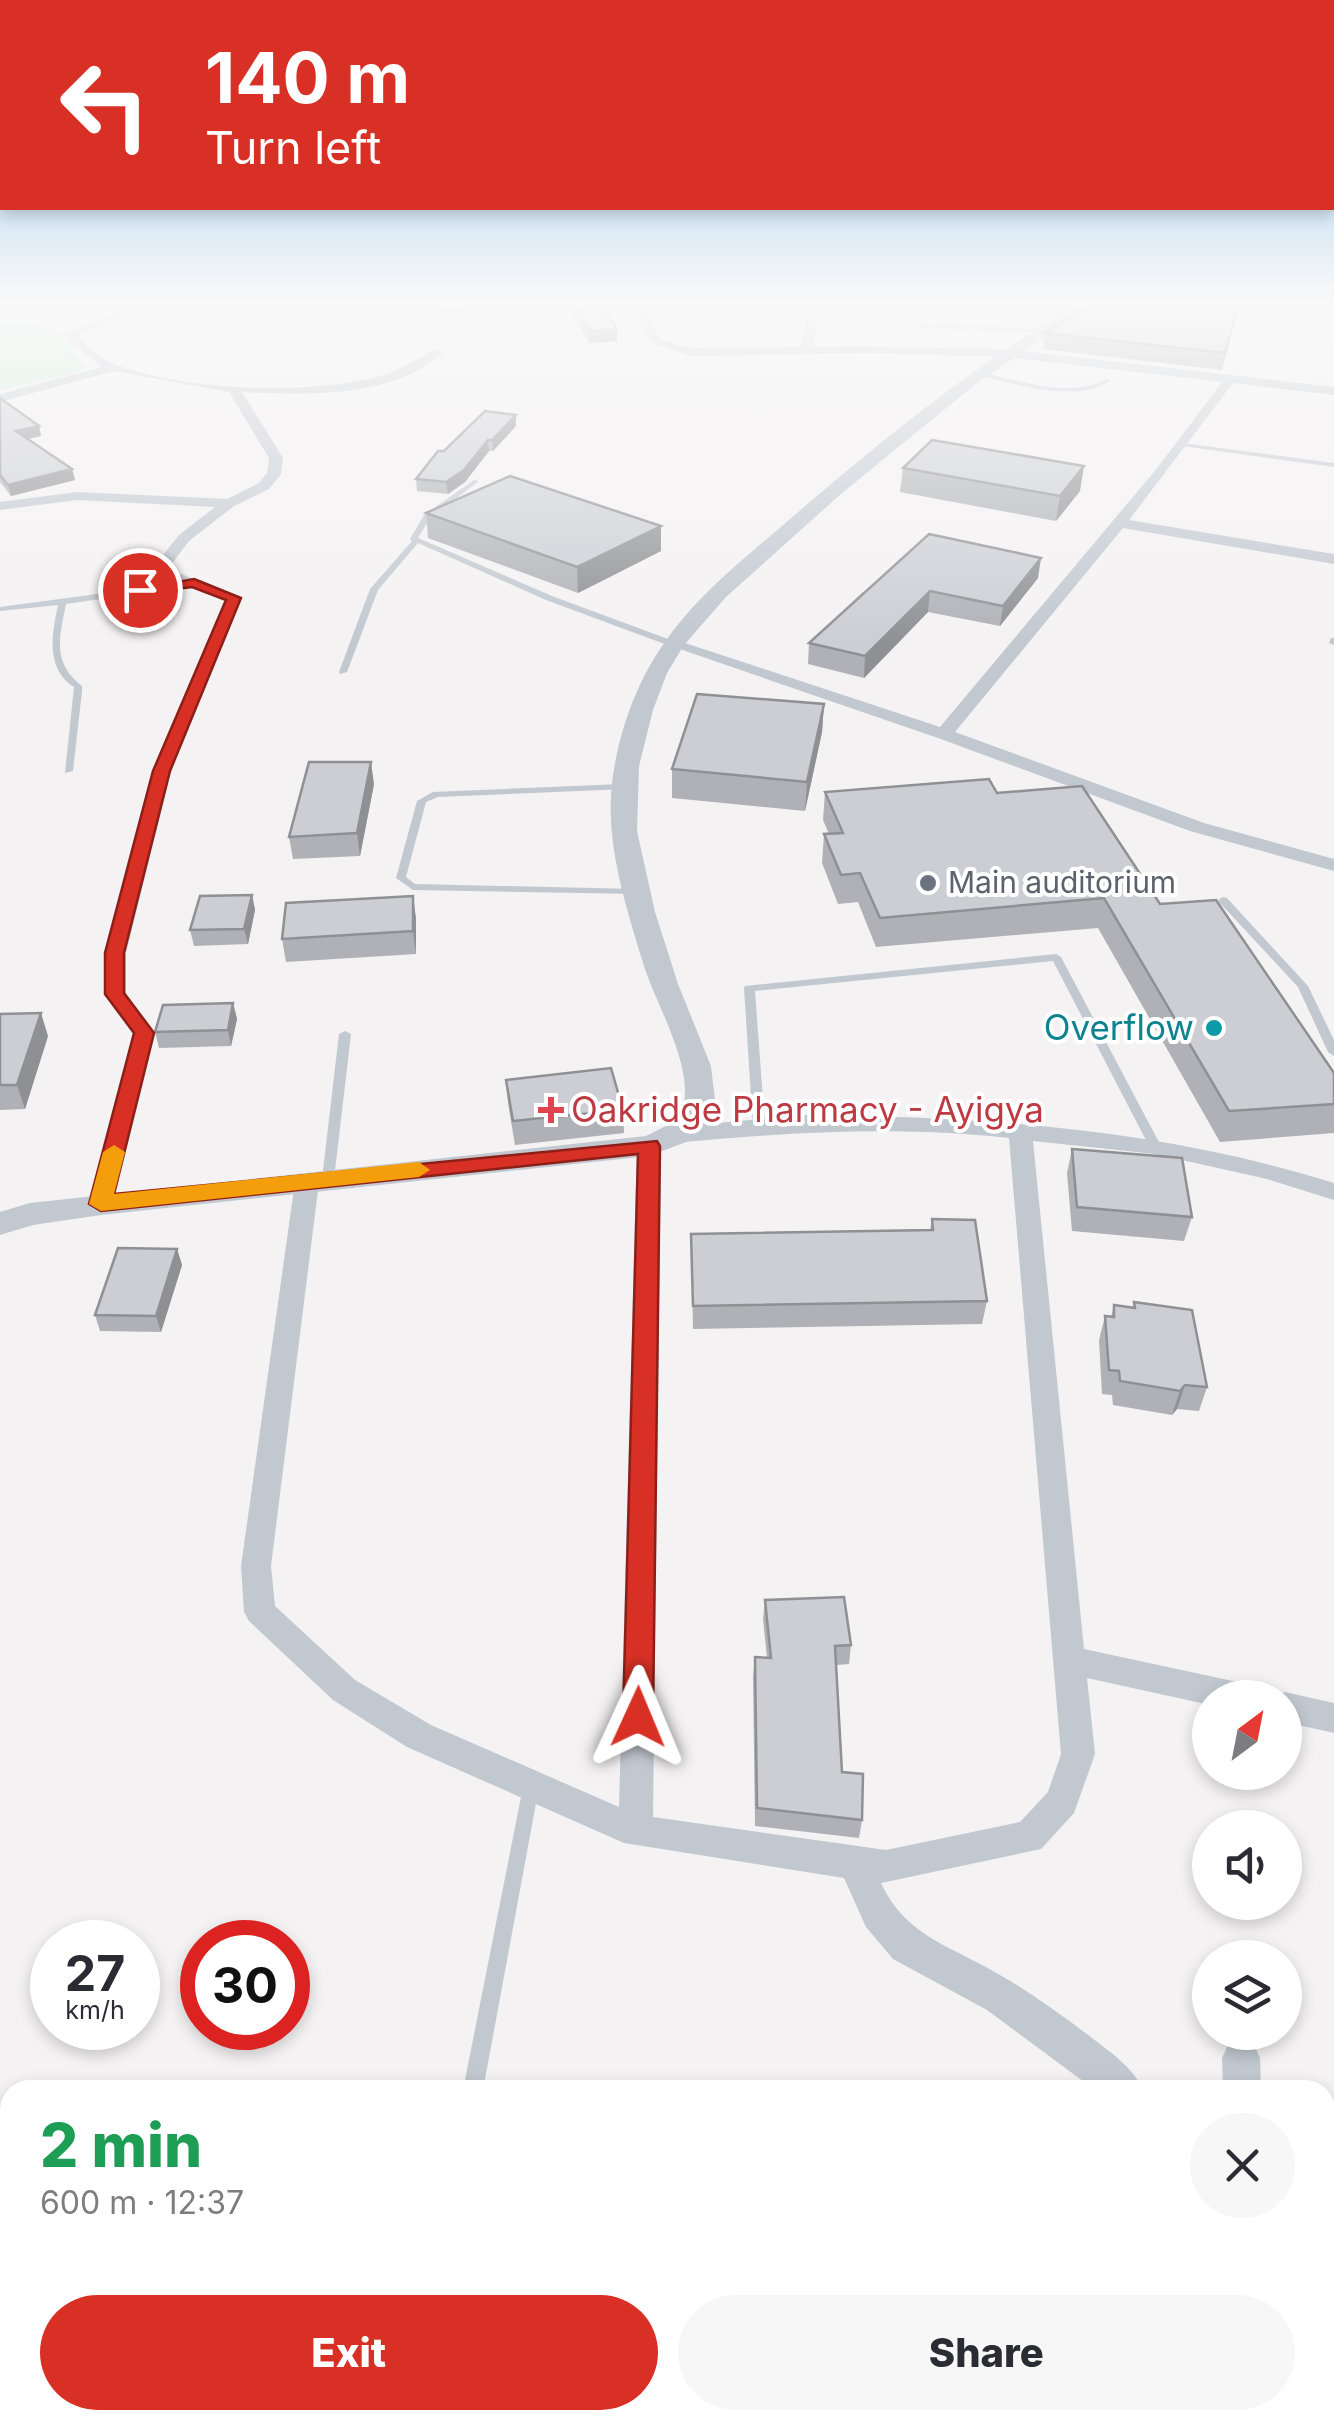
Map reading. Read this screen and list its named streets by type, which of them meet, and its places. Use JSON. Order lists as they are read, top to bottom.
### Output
{
  "places": {
    "other": ["Main auditorium", "Overflow"],
    "health": ["Oakridge Pharmacy - Ayigya"]
  },
  "north": "top right",
  "page": {
    "turn": ["140 m", "Turn left"],
    "speed": "27 km/h",
    "limit": "30",
    "heading": ["2 min", "600 m · 12:37"],
    "buttons": ["Exit", "Share"]
  }
}
